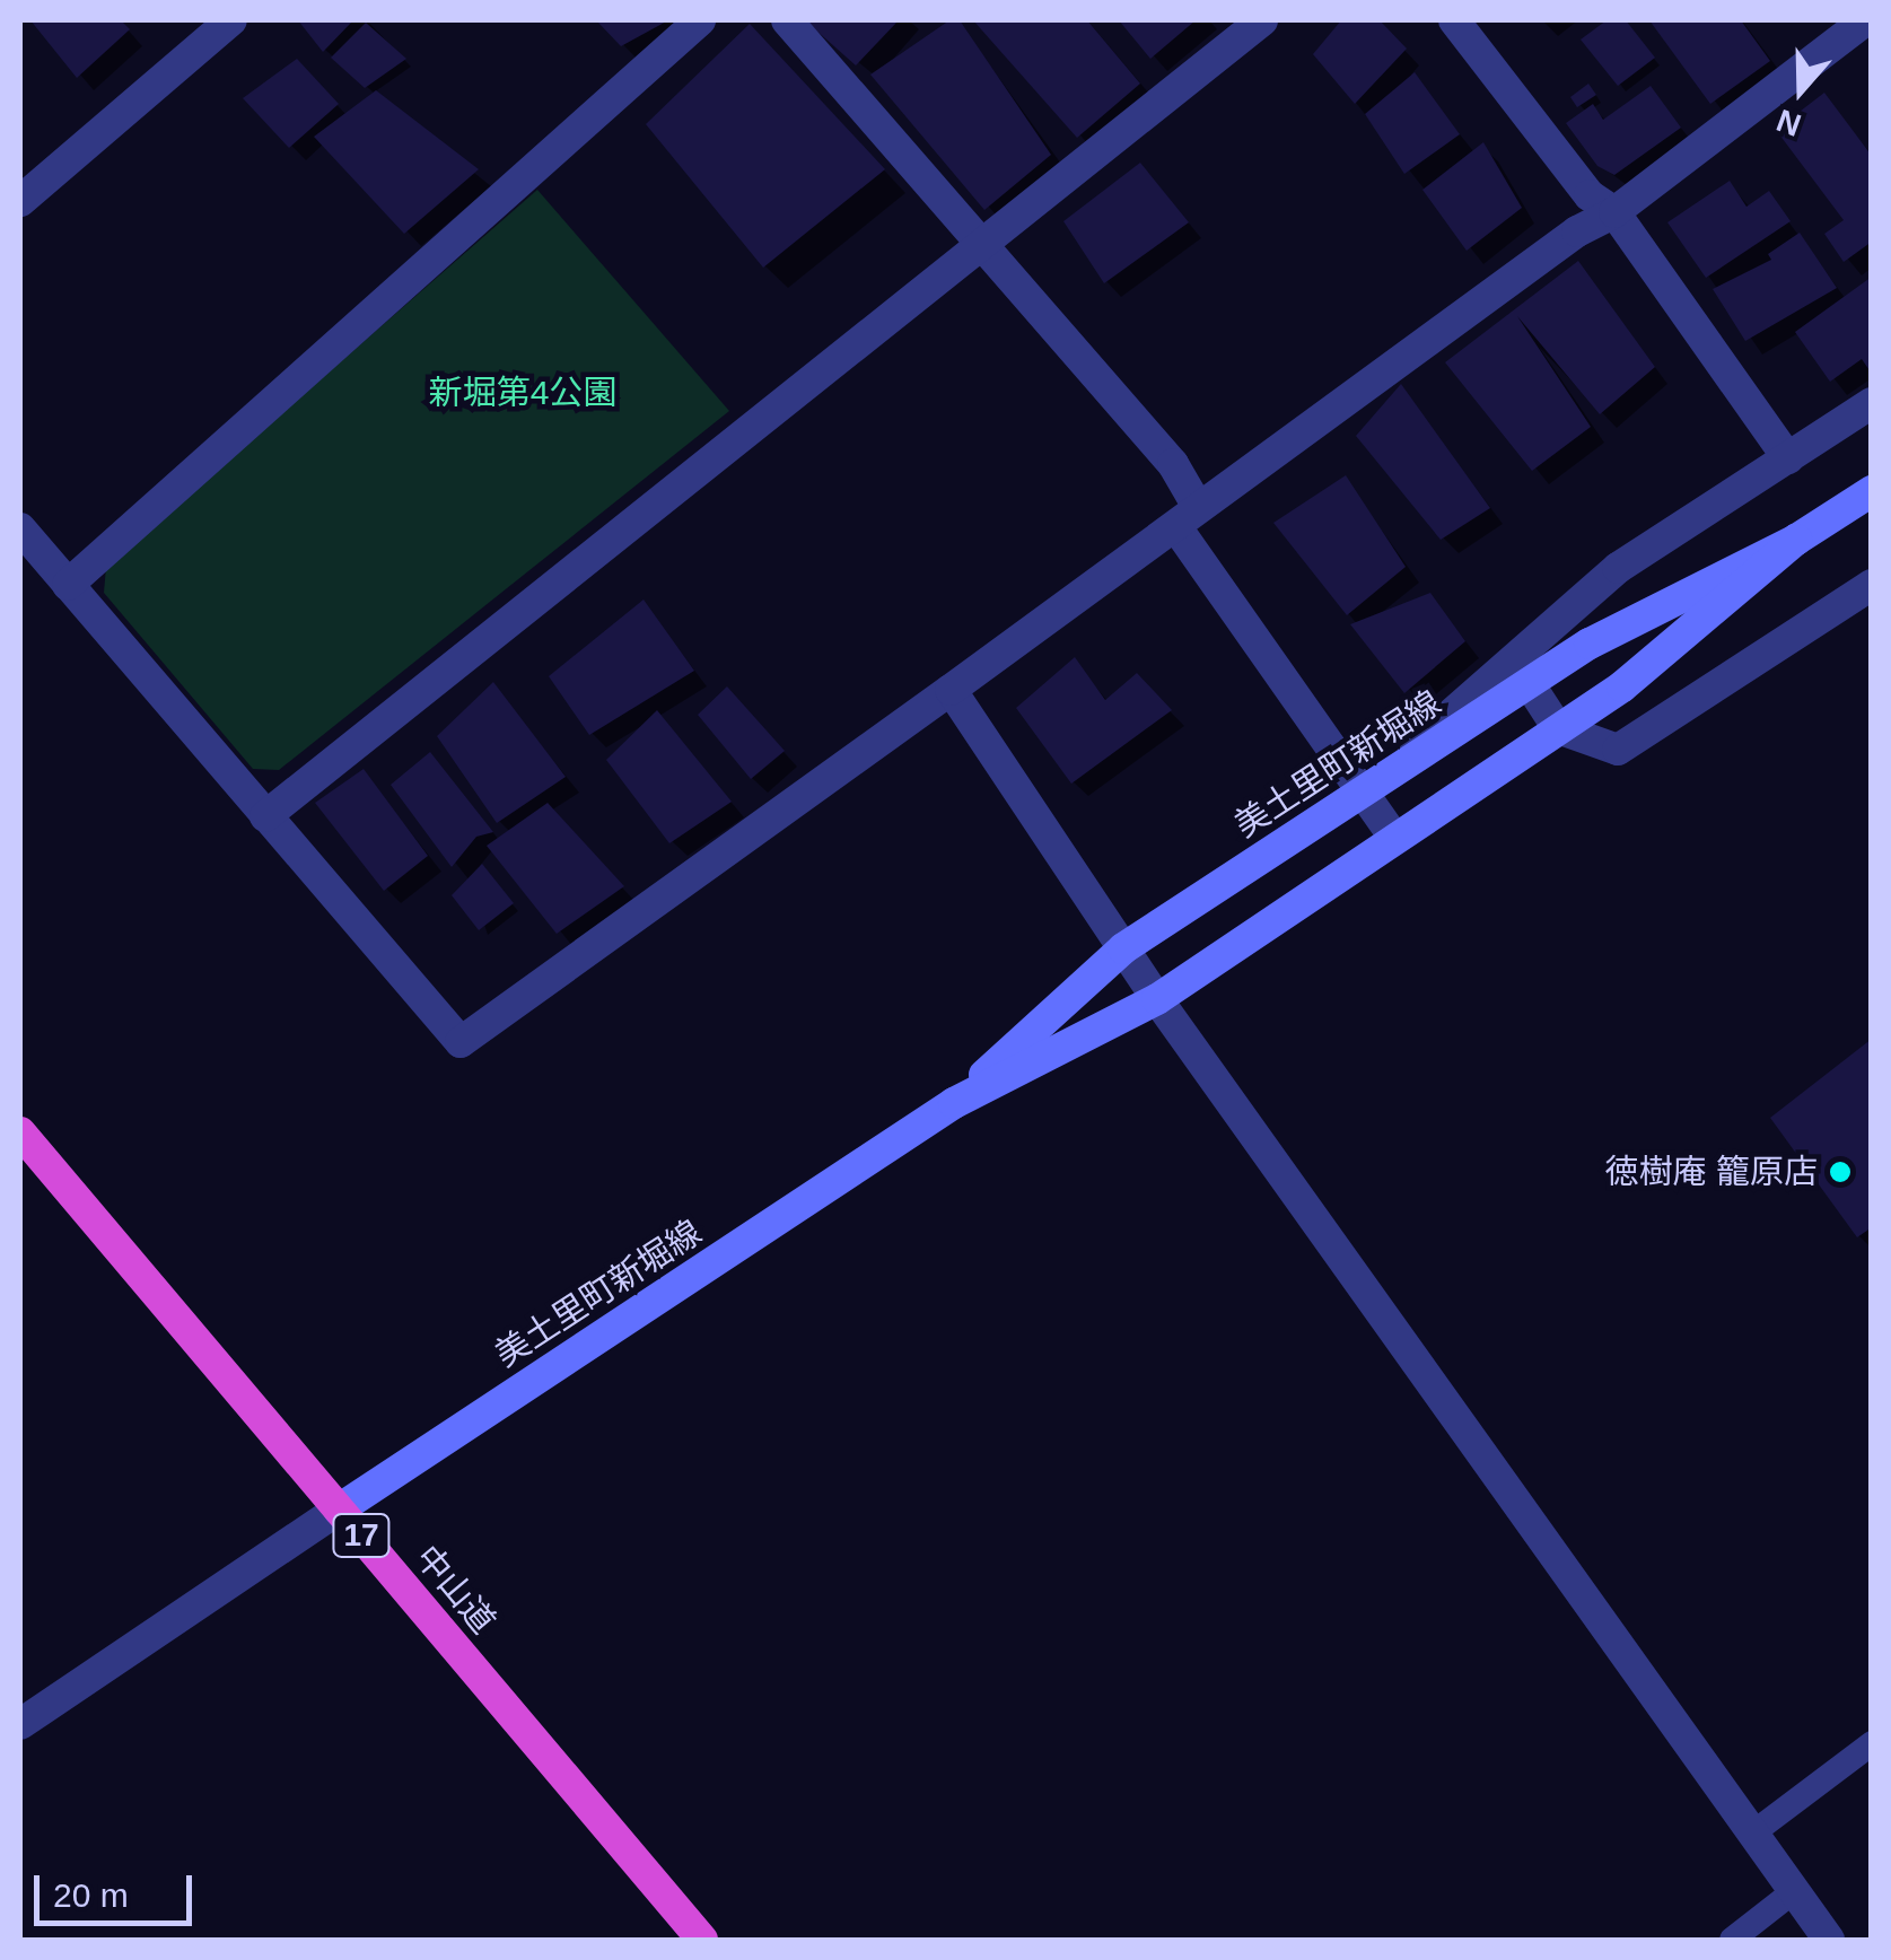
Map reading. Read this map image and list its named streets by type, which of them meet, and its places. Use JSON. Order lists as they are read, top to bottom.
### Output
{
  "streets": {
    "highway": ["17", "中山道"],
    "main road": ["美土里町新堀線"]
  },
  "crossings": [
    ["美土里町新堀線", "中山道"]
  ],
  "parks": ["新堀第4公園"],
  "places": ["徳樹庵 籠原店"],
  "scale_bar": "20 m",
  "north": "bottom"
}
